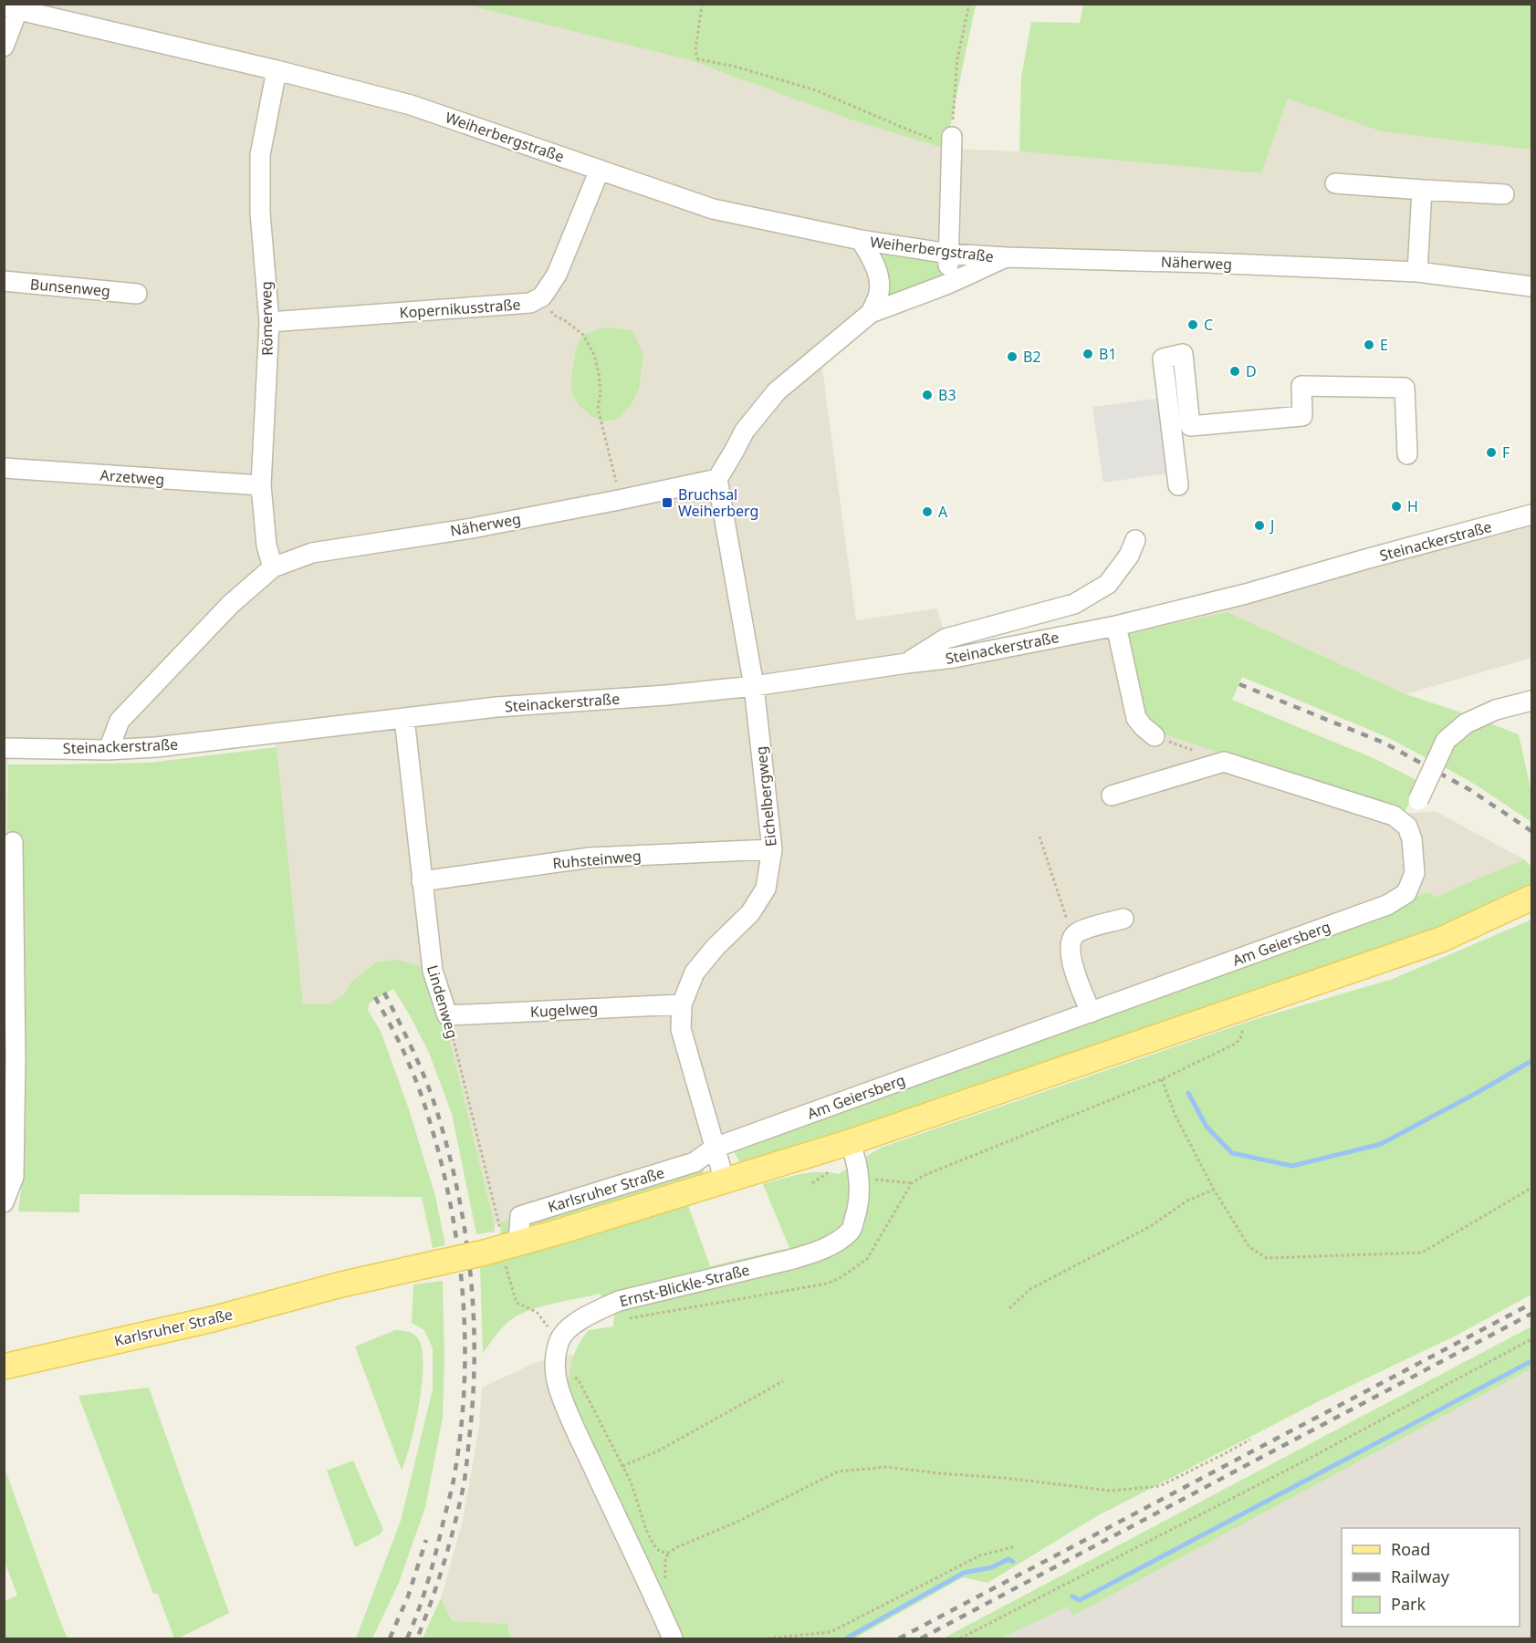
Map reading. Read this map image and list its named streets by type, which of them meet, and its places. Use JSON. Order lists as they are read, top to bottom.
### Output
{
  "streets": {
    "main road": ["Karlsruher Straße"],
    "street": [
      "Weiherbergstraße",
      "Näherweg",
      "Bunsenweg",
      "Kopernikusstraße",
      "Römerweg",
      "Arzetweg",
      "Steinackerstraße",
      "Eichelbergweg",
      "Ruhsteinweg",
      "Am Geiersberg",
      "Lindenweg",
      "Kugelweg",
      "Ernst-Blickle-Straße"
    ]
  },
  "crossings": [
    ["Weiherbergstraße", "Näherweg"],
    ["Weiherbergstraße", "Kopernikusstraße"],
    ["Weiherbergstraße", "Römerweg"],
    ["Näherweg", "Römerweg"],
    ["Näherweg", "Steinackerstraße"],
    ["Näherweg", "Eichelbergweg"],
    ["Kopernikusstraße", "Römerweg"],
    ["Römerweg", "Arzetweg"],
    ["Steinackerstraße", "Eichelbergweg"],
    ["Steinackerstraße", "Lindenweg"],
    ["Eichelbergweg", "Ruhsteinweg"],
    ["Eichelbergweg", "Am Geiersberg"],
    ["Eichelbergweg", "Kugelweg"],
    ["Eichelbergweg", "Karlsruher Straße"],
    ["Ruhsteinweg", "Lindenweg"],
    ["Am Geiersberg", "Karlsruher Straße"],
    ["Lindenweg", "Kugelweg"],
    ["Lindenweg", "Karlsruher Straße"],
    ["Lindenweg", "Ernst-Blickle-Straße"],
    ["Karlsruher Straße", "Ernst-Blickle-Straße"]
  ],
  "places": {
    "other": [
      "C",
      "E",
      "B1",
      "B2",
      "D",
      "B3",
      "F",
      "H",
      "A",
      "J"
    ],
    "transit": ["Bruchsal Weiherberg"]
  },
  "legend": ["Road", "Railway", "Park"]
}
